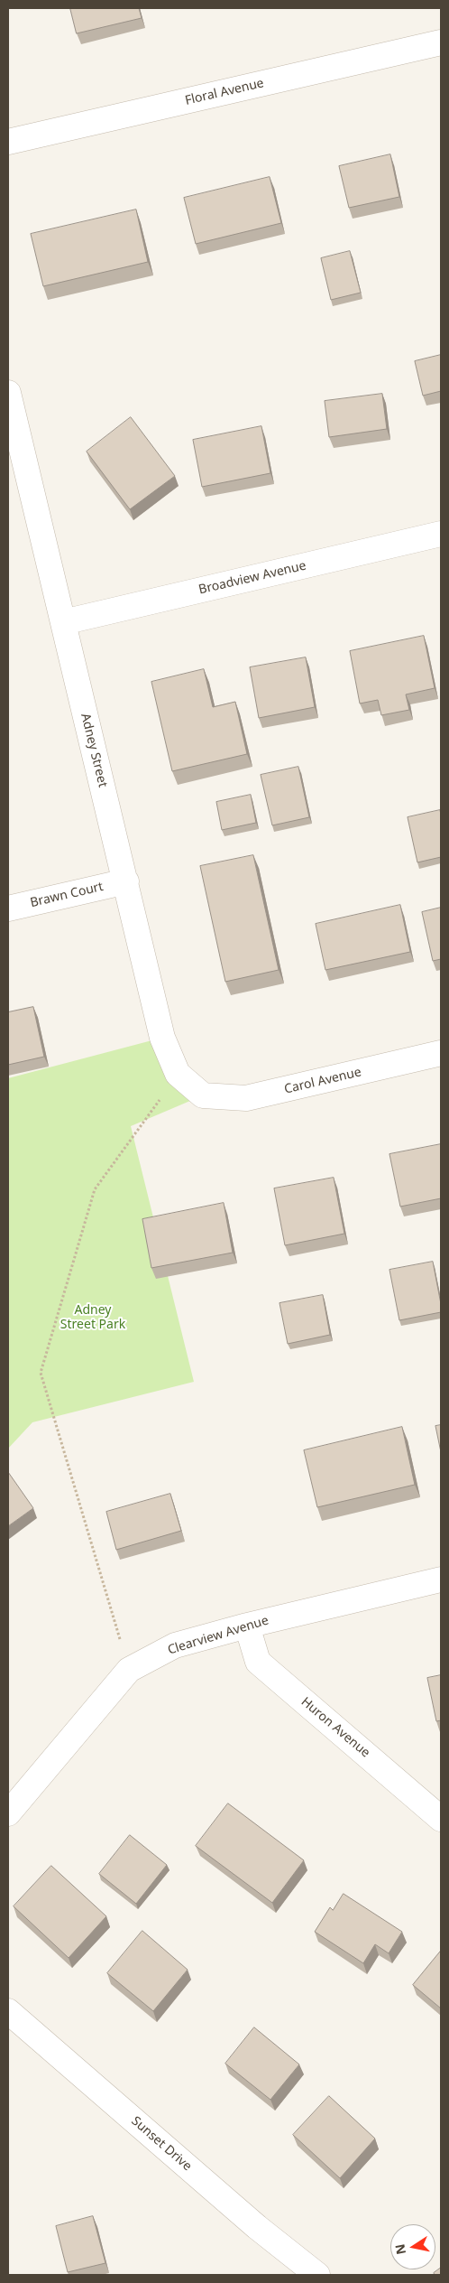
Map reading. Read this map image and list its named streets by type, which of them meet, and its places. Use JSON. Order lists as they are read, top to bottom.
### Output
{
  "streets": {
    "street": [
      "Floral Avenue",
      "Broadview Avenue",
      "Adney Street",
      "Brawn Court",
      "Carol Avenue",
      "Clearview Avenue",
      "Huron Avenue",
      "Sunset Drive"
    ]
  },
  "crossings": [
    ["Broadview Avenue", "Adney Street"],
    ["Adney Street", "Brawn Court"],
    ["Adney Street", "Carol Avenue"],
    ["Clearview Avenue", "Huron Avenue"]
  ],
  "parks": ["Adney Street Park"],
  "north": "left"
}
